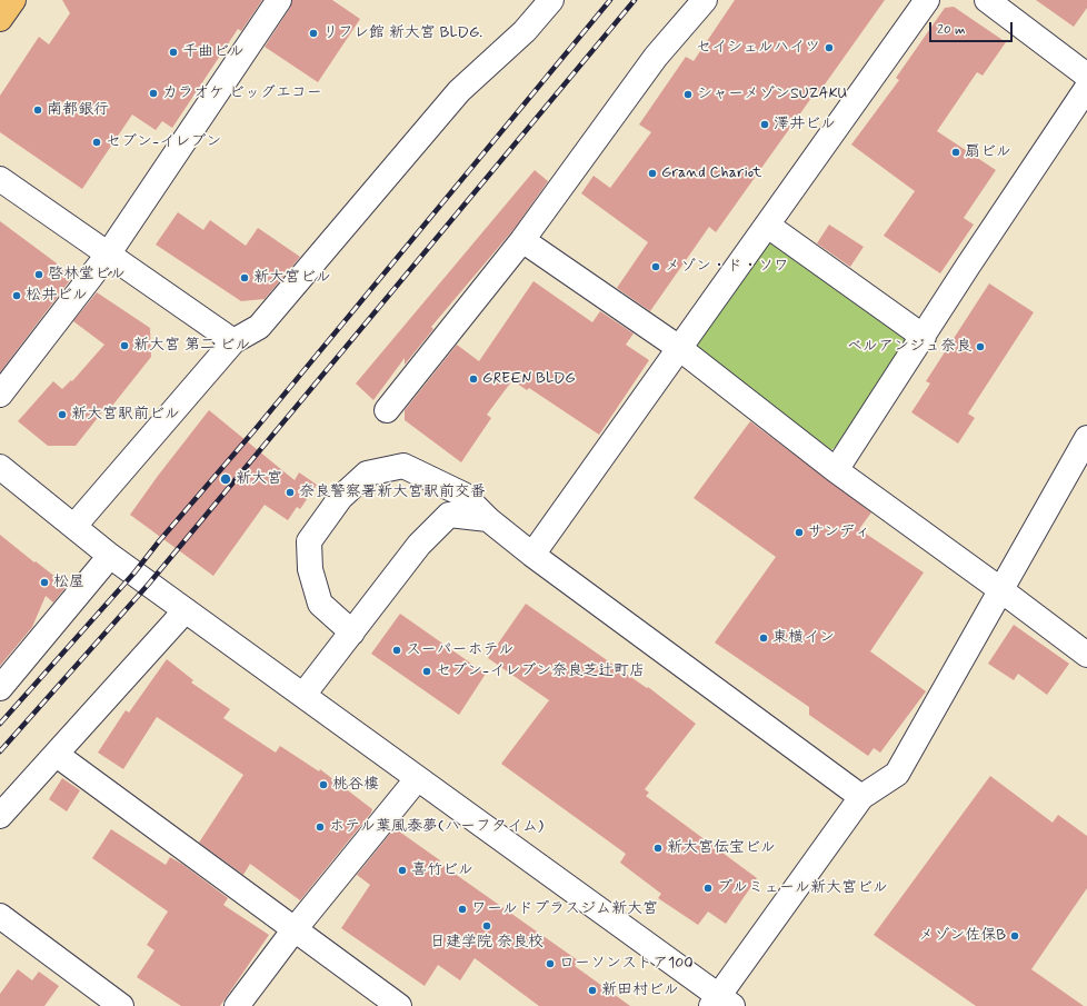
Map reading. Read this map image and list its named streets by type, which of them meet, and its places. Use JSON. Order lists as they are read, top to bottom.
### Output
{
  "places": [
    "リフレ館 新大宮 BLDG.",
    "セイシェルハイツ",
    "千曲ビル",
    "カラオケ ビッグエコー",
    "シャーメゾンSUZAKU",
    "南都銀行",
    "澤井ビル",
    "セブン-イレブン",
    "扇ビル",
    "Grand Chariot",
    "メゾン・ド・ソワ",
    "啓林堂ビル",
    "新大宮ビル",
    "松井ビル",
    "新大宮 第二 ビル",
    "ベルアンジュ奈良",
    "GREEN BLDG",
    "新大宮駅前ビル",
    "新大宮",
    "奈良警察署新大宮駅前交番",
    "サンディ",
    "松屋",
    "東横イン",
    "スーパーホテル",
    "セブン-イレブン奈良芝辻町店",
    "桃谷樓",
    "ホテル葉風泰夢(ハーフタイム)",
    "新大宮伝宝ビル",
    "喜竹ビル",
    "プルミェール新大宮ビル",
    "ワールドプラスジム新大宮",
    "日建学院 奈良校",
    "メゾン佐保B",
    "ローソンストア100",
    "新田村ビル"
  ],
  "scale_bar": "20 m"
}
